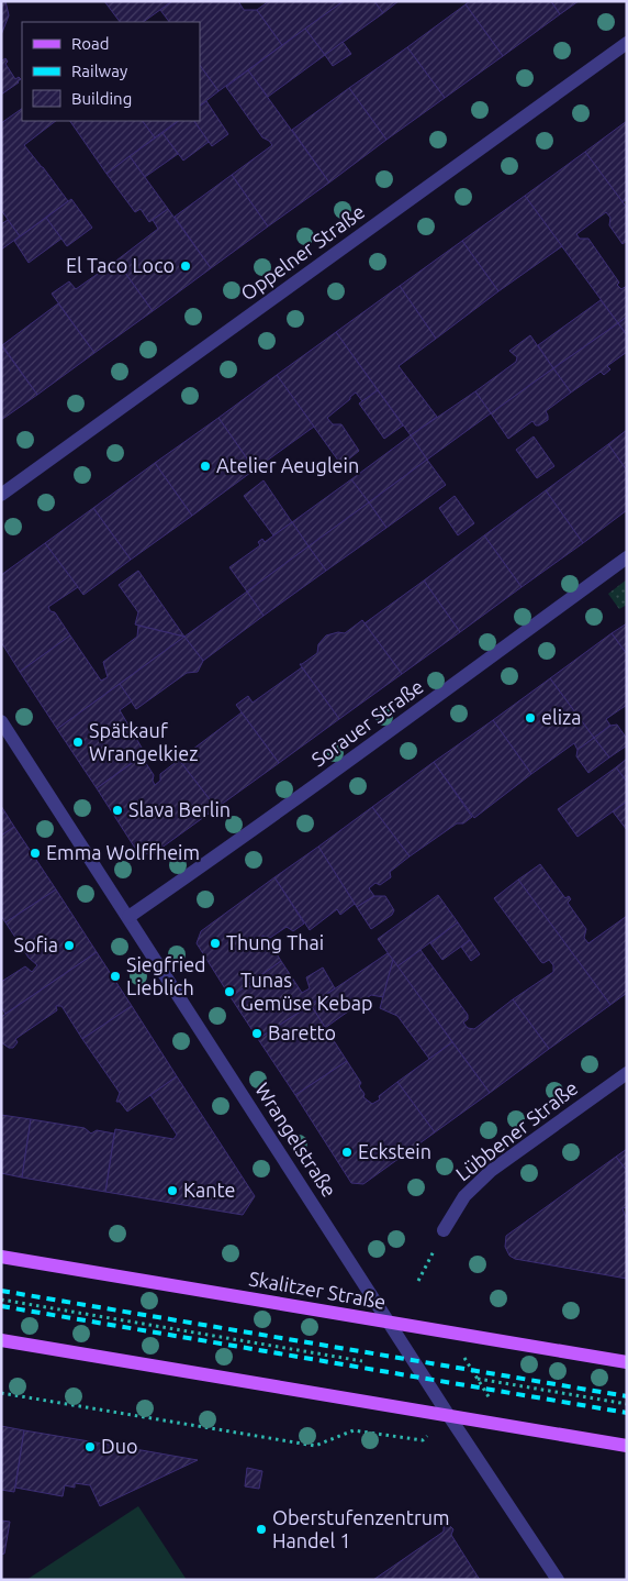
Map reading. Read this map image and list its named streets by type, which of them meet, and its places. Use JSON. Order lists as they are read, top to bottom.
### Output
{
  "streets": {
    "main road": ["Skalitzer Straße"],
    "street": [
      "Oppelner Straße",
      "Sorauer Straße",
      "Lübbener Straße",
      "Wrangelstraße"
    ]
  },
  "crossings": [
    ["Sorauer Straße", "Wrangelstraße"],
    ["Wrangelstraße", "Skalitzer Straße"]
  ],
  "places": [
    "El Taco Loco",
    "Atelier Aeuglein",
    "eliza",
    "Spätkauf Wrangelkiez",
    "Slava Berlin",
    "Emma Wolffheim",
    "Thung Thai",
    "Sofia",
    "Siegfried Lieblich",
    "Tunas Gemüse Kebap",
    "Baretto",
    "Eckstein",
    "Kante",
    "Duo",
    "Oberstufenzentrum Handel 1"
  ],
  "legend": ["Road", "Railway", "Building"]
}
